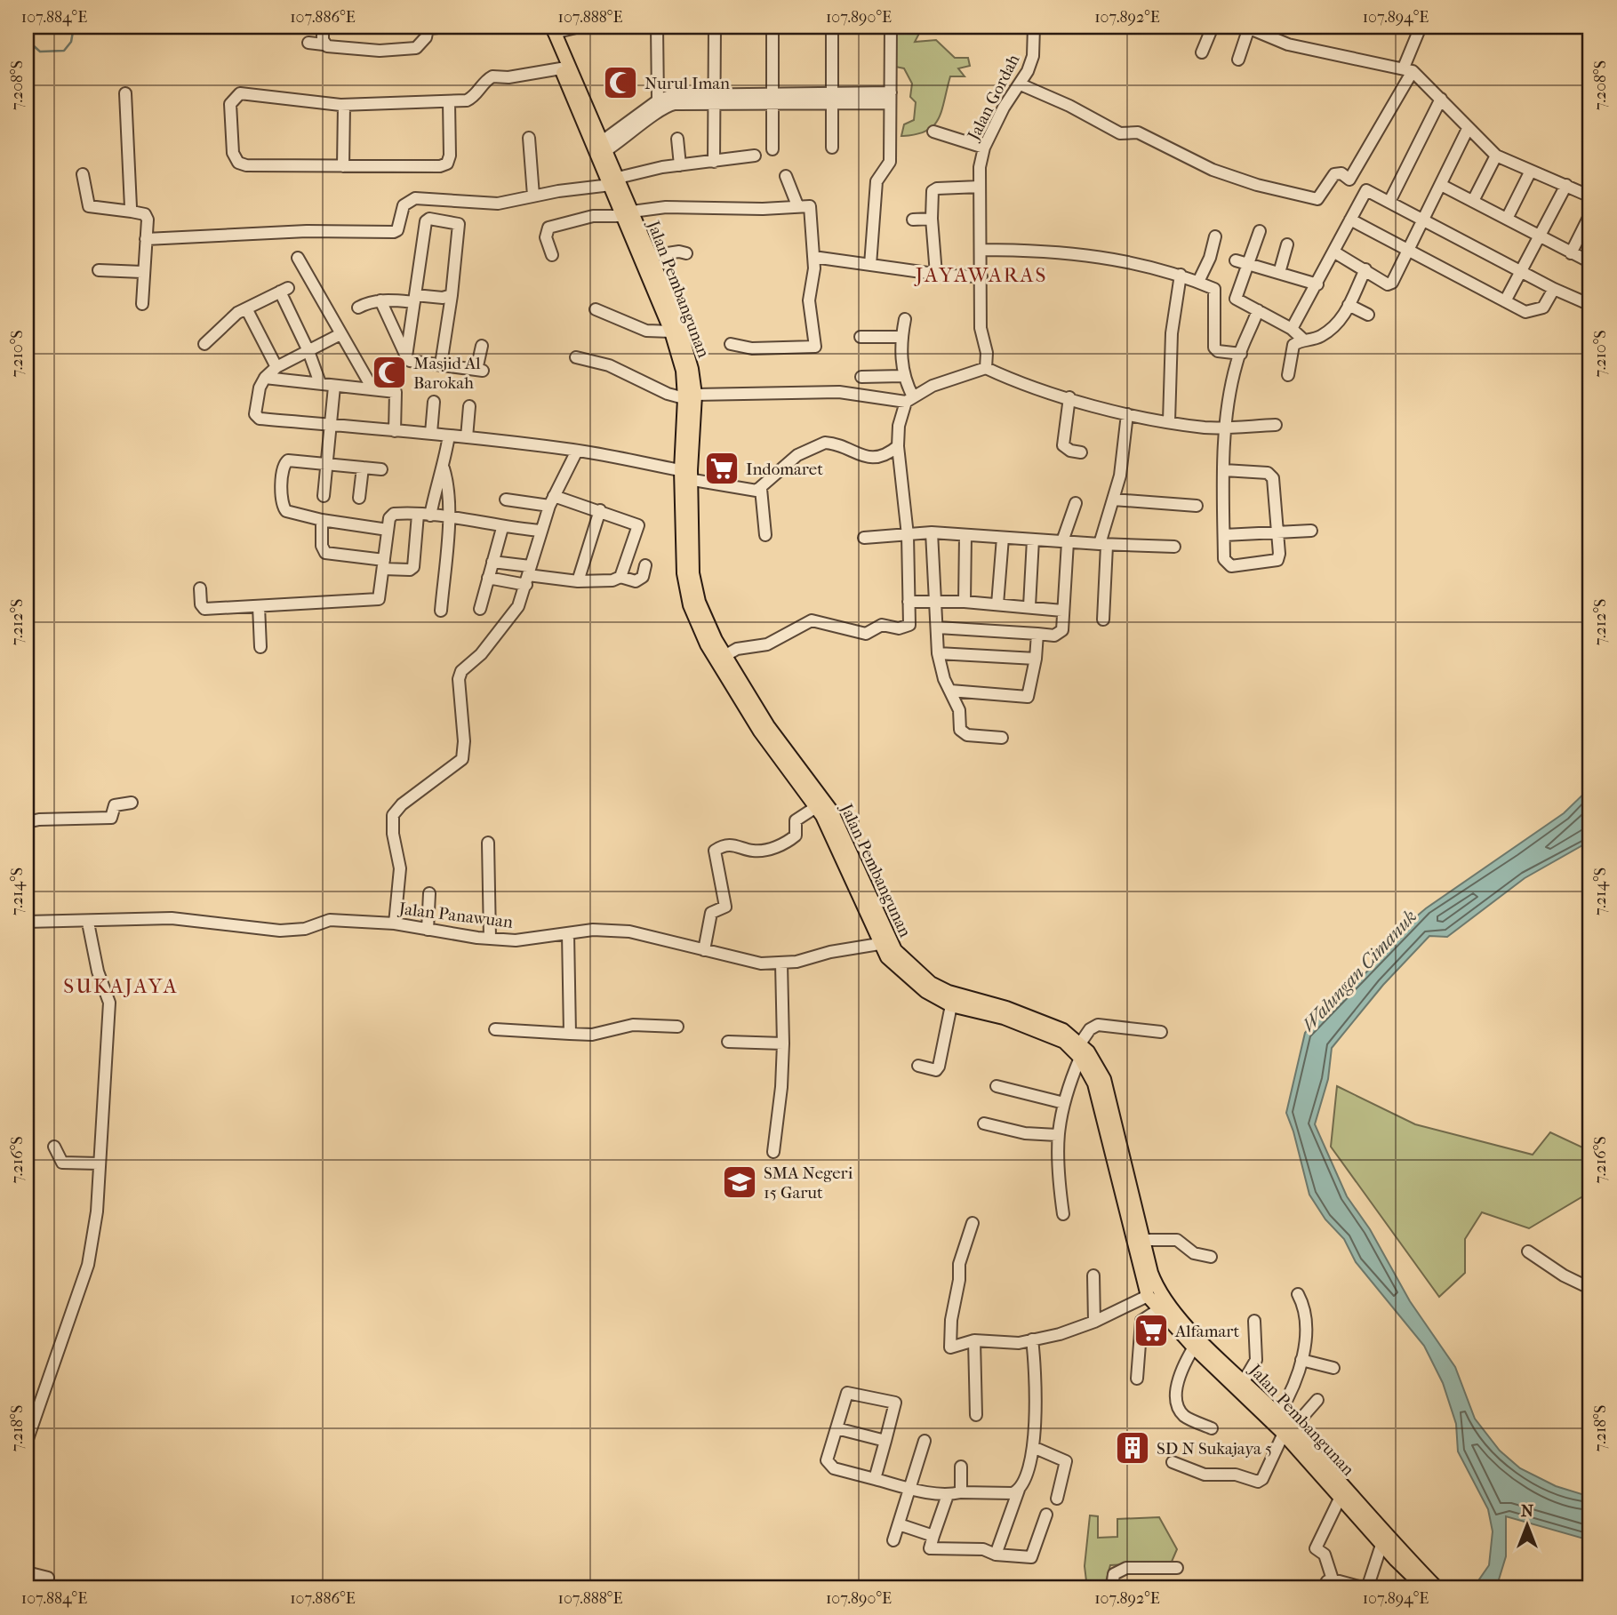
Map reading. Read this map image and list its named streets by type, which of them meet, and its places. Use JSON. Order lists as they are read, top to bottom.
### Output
{
  "streets": {
    "main road": ["Jalan Pembangunan"],
    "street": ["Jalan Gordah", "Jalan Panawuan"]
  },
  "crossings": [
    ["Jalan Pembangunan", "Jalan Panawuan"]
  ],
  "districts": ["JAYAWARAS", "SUKAJAYA"],
  "water": ["Walungan Cimanuk"],
  "places": {
    "mosque": ["Nurul Iman", "Masjid Al Barokah"],
    "supermarket": ["Indomaret", "Alfamart"],
    "school or university": ["SMA Negeri 15 Garut"],
    "building": ["SD N Sukajaya 5"]
  },
  "north": "top",
  "coordinates": [
    "107.884°E",
    "107.886°E",
    "107.888°E",
    "107.890°E",
    "107.892°E",
    "107.894°E",
    "7.208°S",
    "7.210°S",
    "7.212°S",
    "7.214°S",
    "7.216°S",
    "7.218°S"
  ]
}
